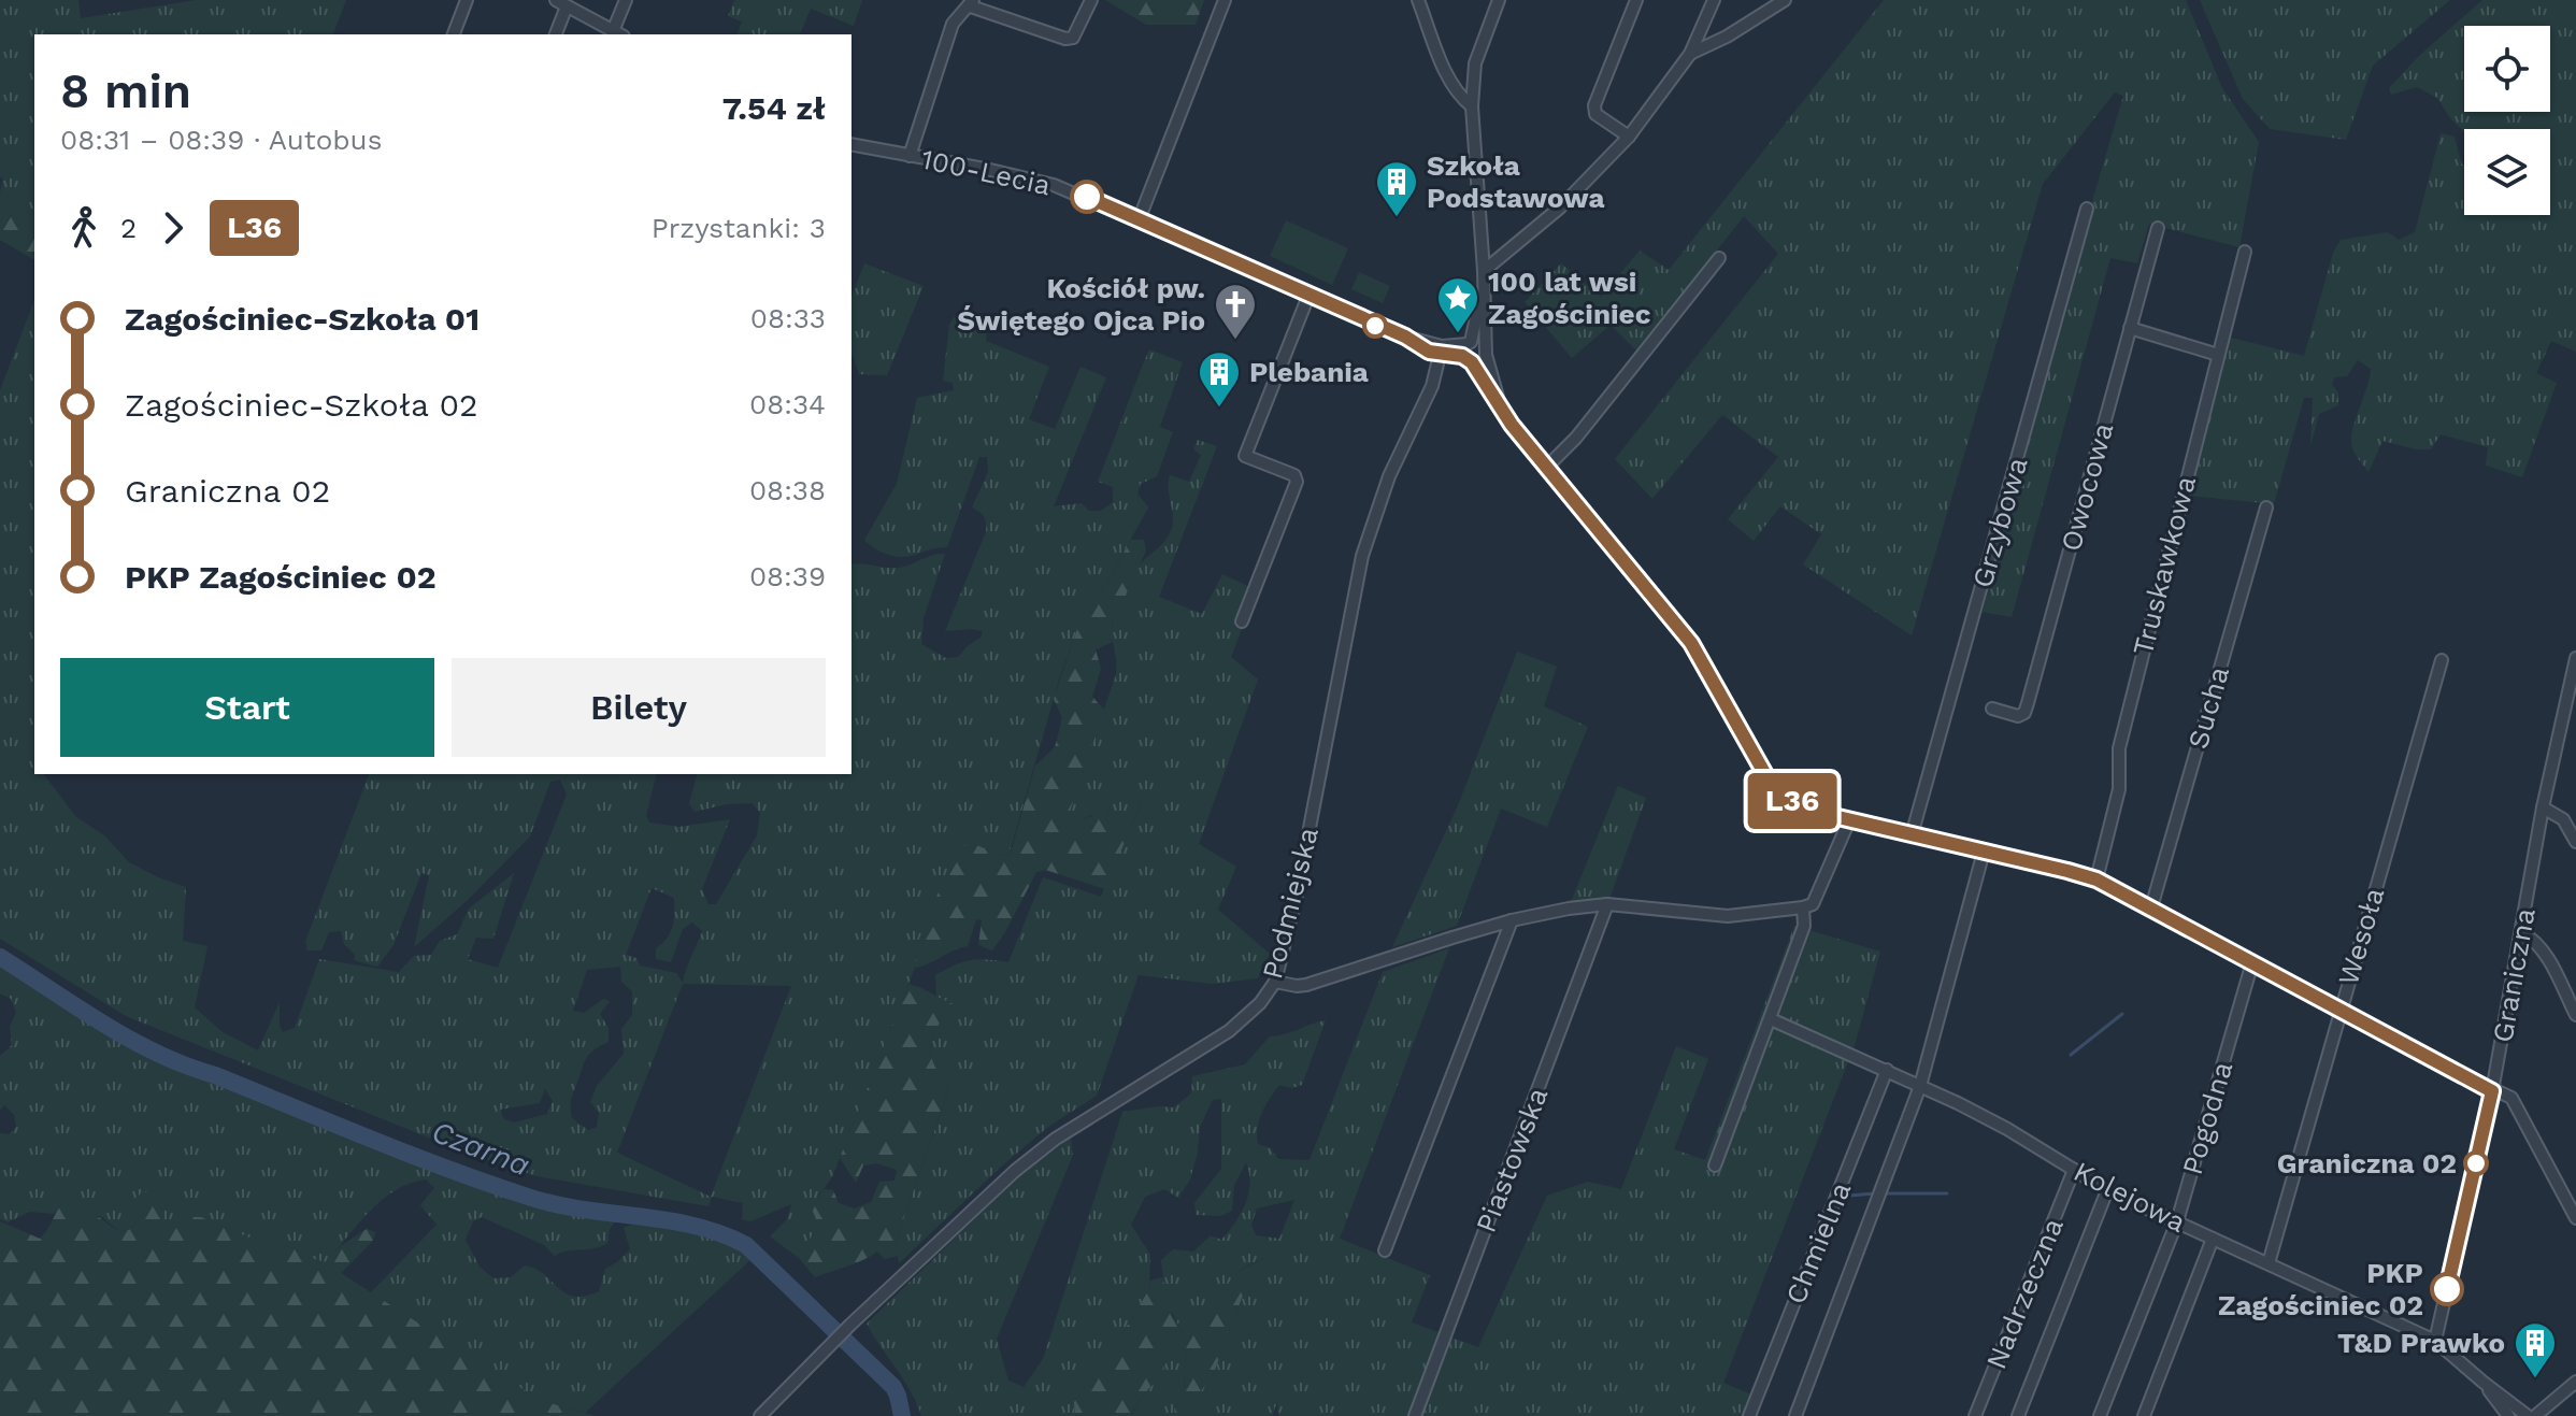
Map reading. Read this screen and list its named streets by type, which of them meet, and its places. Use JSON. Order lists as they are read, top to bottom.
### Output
{
  "streets": {
    "street": [
      "100-Lecia",
      "Owocowa",
      "Grzybowa",
      "Truskawkowa",
      "Sucha",
      "Podmiejska",
      "Wesoła",
      "Graniczna",
      "Pogodna",
      "Piastowska",
      "Kolejowa",
      "Chmielna",
      "Nadrzeczna"
    ]
  },
  "crossings": [
    ["100-Lecia", "Podmiejska"],
    ["Wesoła", "Kolejowa"],
    ["Graniczna", "Kolejowa"],
    ["Pogodna", "Kolejowa"],
    ["Kolejowa", "Chmielna"],
    ["Kolejowa", "Nadrzeczna"]
  ],
  "water": ["Czarna"],
  "places": {
    "building": ["Szkoła Podstawowa", "Plebania", "T&D Prawko"],
    "place": ["100 lat wsi Zagościniec"],
    "church": ["Kościół pw. Świętego Ojca Pio"],
    "other": ["Graniczna 02", "PKP Zagościniec 02"]
  },
  "lines": ["bus line L36"],
  "page": {
    "on_map": "L36",
    "heading": ["8 min", "08:31 – 08:39 · Autobus", "7.54 zł"],
    "legs": ["2", "L36", "Przystanki: 3"],
    "list": [
      {
        "name": "Zagościniec-Szkoła 01",
        "value": "08:33"
      },
      {
        "name": "Zagościniec-Szkoła 02",
        "value": "08:34"
      },
      {
        "name": "Graniczna 02",
        "value": "08:38"
      },
      {
        "name": "PKP Zagościniec 02",
        "value": "08:39"
      }
    ],
    "buttons": ["Start", "Bilety"]
  }
}
